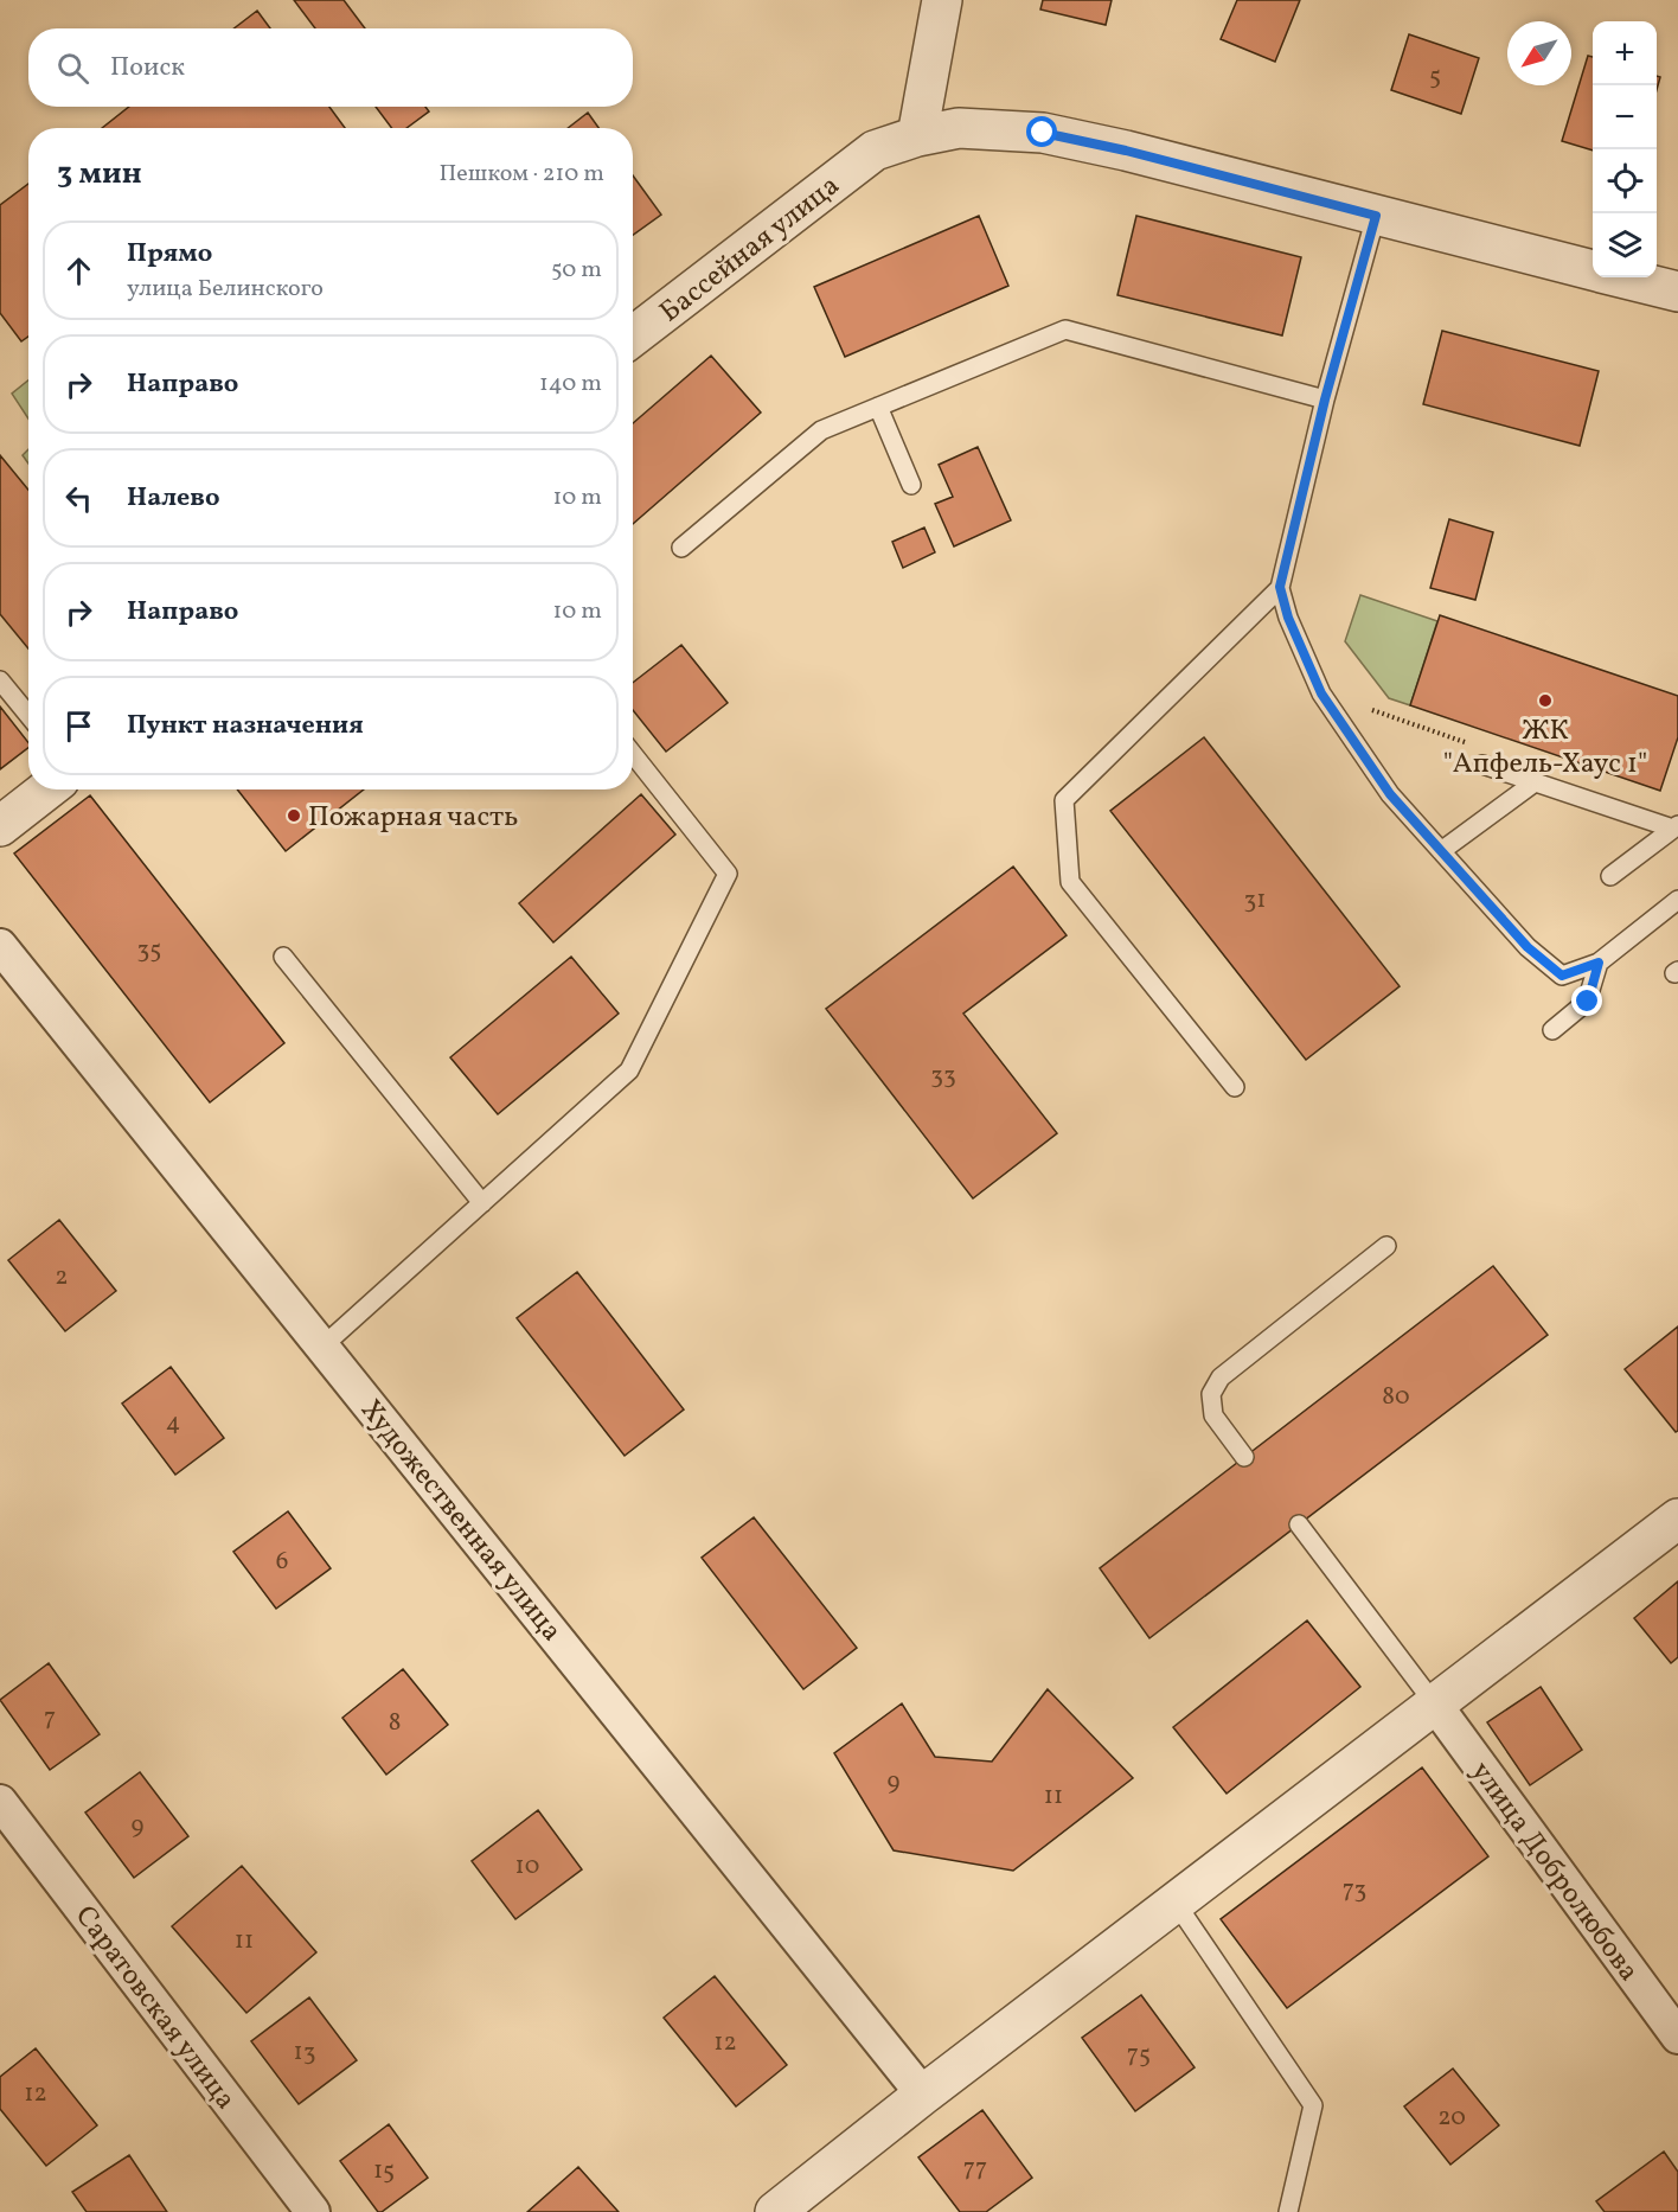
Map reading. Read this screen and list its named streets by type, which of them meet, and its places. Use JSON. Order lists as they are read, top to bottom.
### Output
{
  "streets": {
    "street": [
      "Бассейная улица",
      "Художественная улица",
      "улица Добролюбова",
      "Саратовская улица"
    ]
  },
  "places": ["ЖК \"Апфель-Хаус 1\"", "Пожарная часть"],
  "house_numbers": [
    "5",
    "31",
    "35",
    "33",
    "2",
    "80",
    "4",
    "6",
    "7",
    "8",
    "9",
    "11",
    "9",
    "10",
    "73",
    "11",
    "12",
    "13",
    "75",
    "12",
    "20",
    "77",
    "15"
  ],
  "north": "bottom left",
  "page": {
    "map_buttons": ["+", "−"],
    "search": "Поиск",
    "heading": ["3 мин", "Пешком · 210 m"],
    "list": [
      ["Прямо", "улица Белинского", "50 m"],
      ["Направо", "140 m"],
      ["Налево", "10 m"],
      ["Направо", "10 m"],
      "Пункт назначения"
    ]
  }
}
